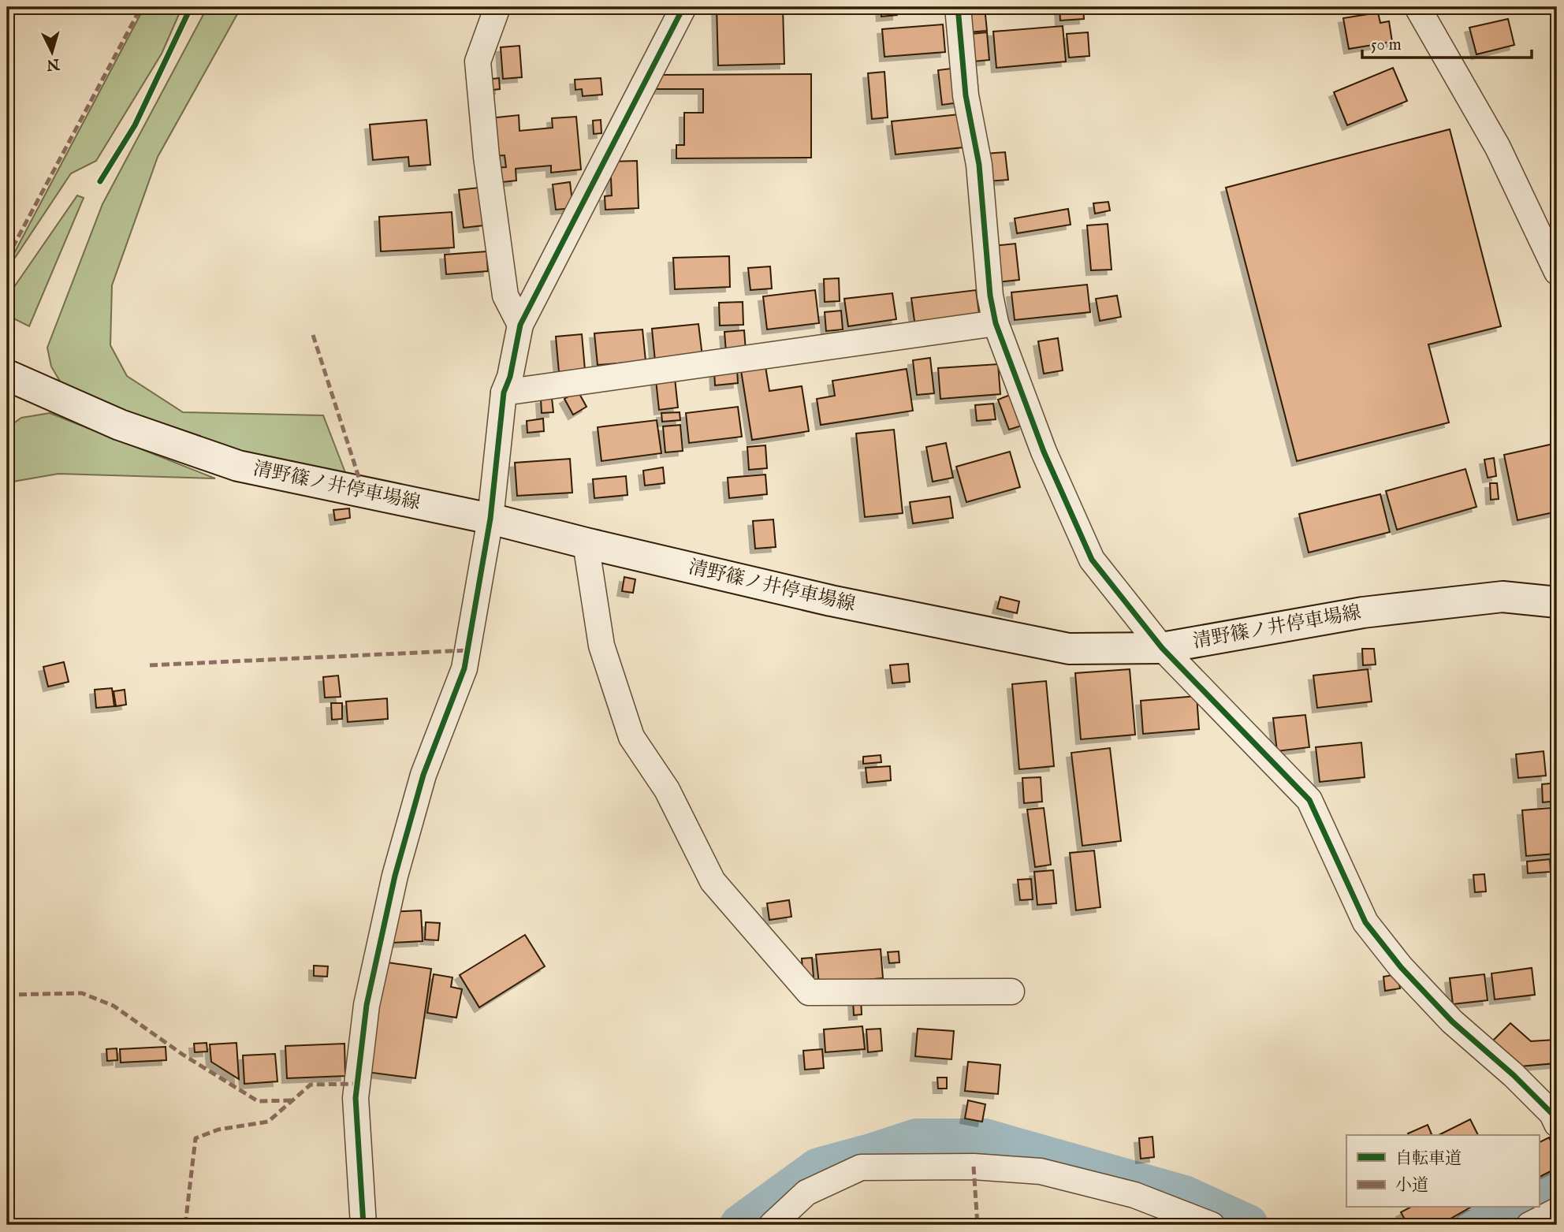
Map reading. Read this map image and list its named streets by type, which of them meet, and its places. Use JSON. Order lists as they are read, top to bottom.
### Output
{
  "streets": {
    "main road": ["清野篠ノ井停車場線"]
  },
  "legend": ["自転車道", "小道"],
  "scale_bar": "50 m",
  "north": "bottom"
}
